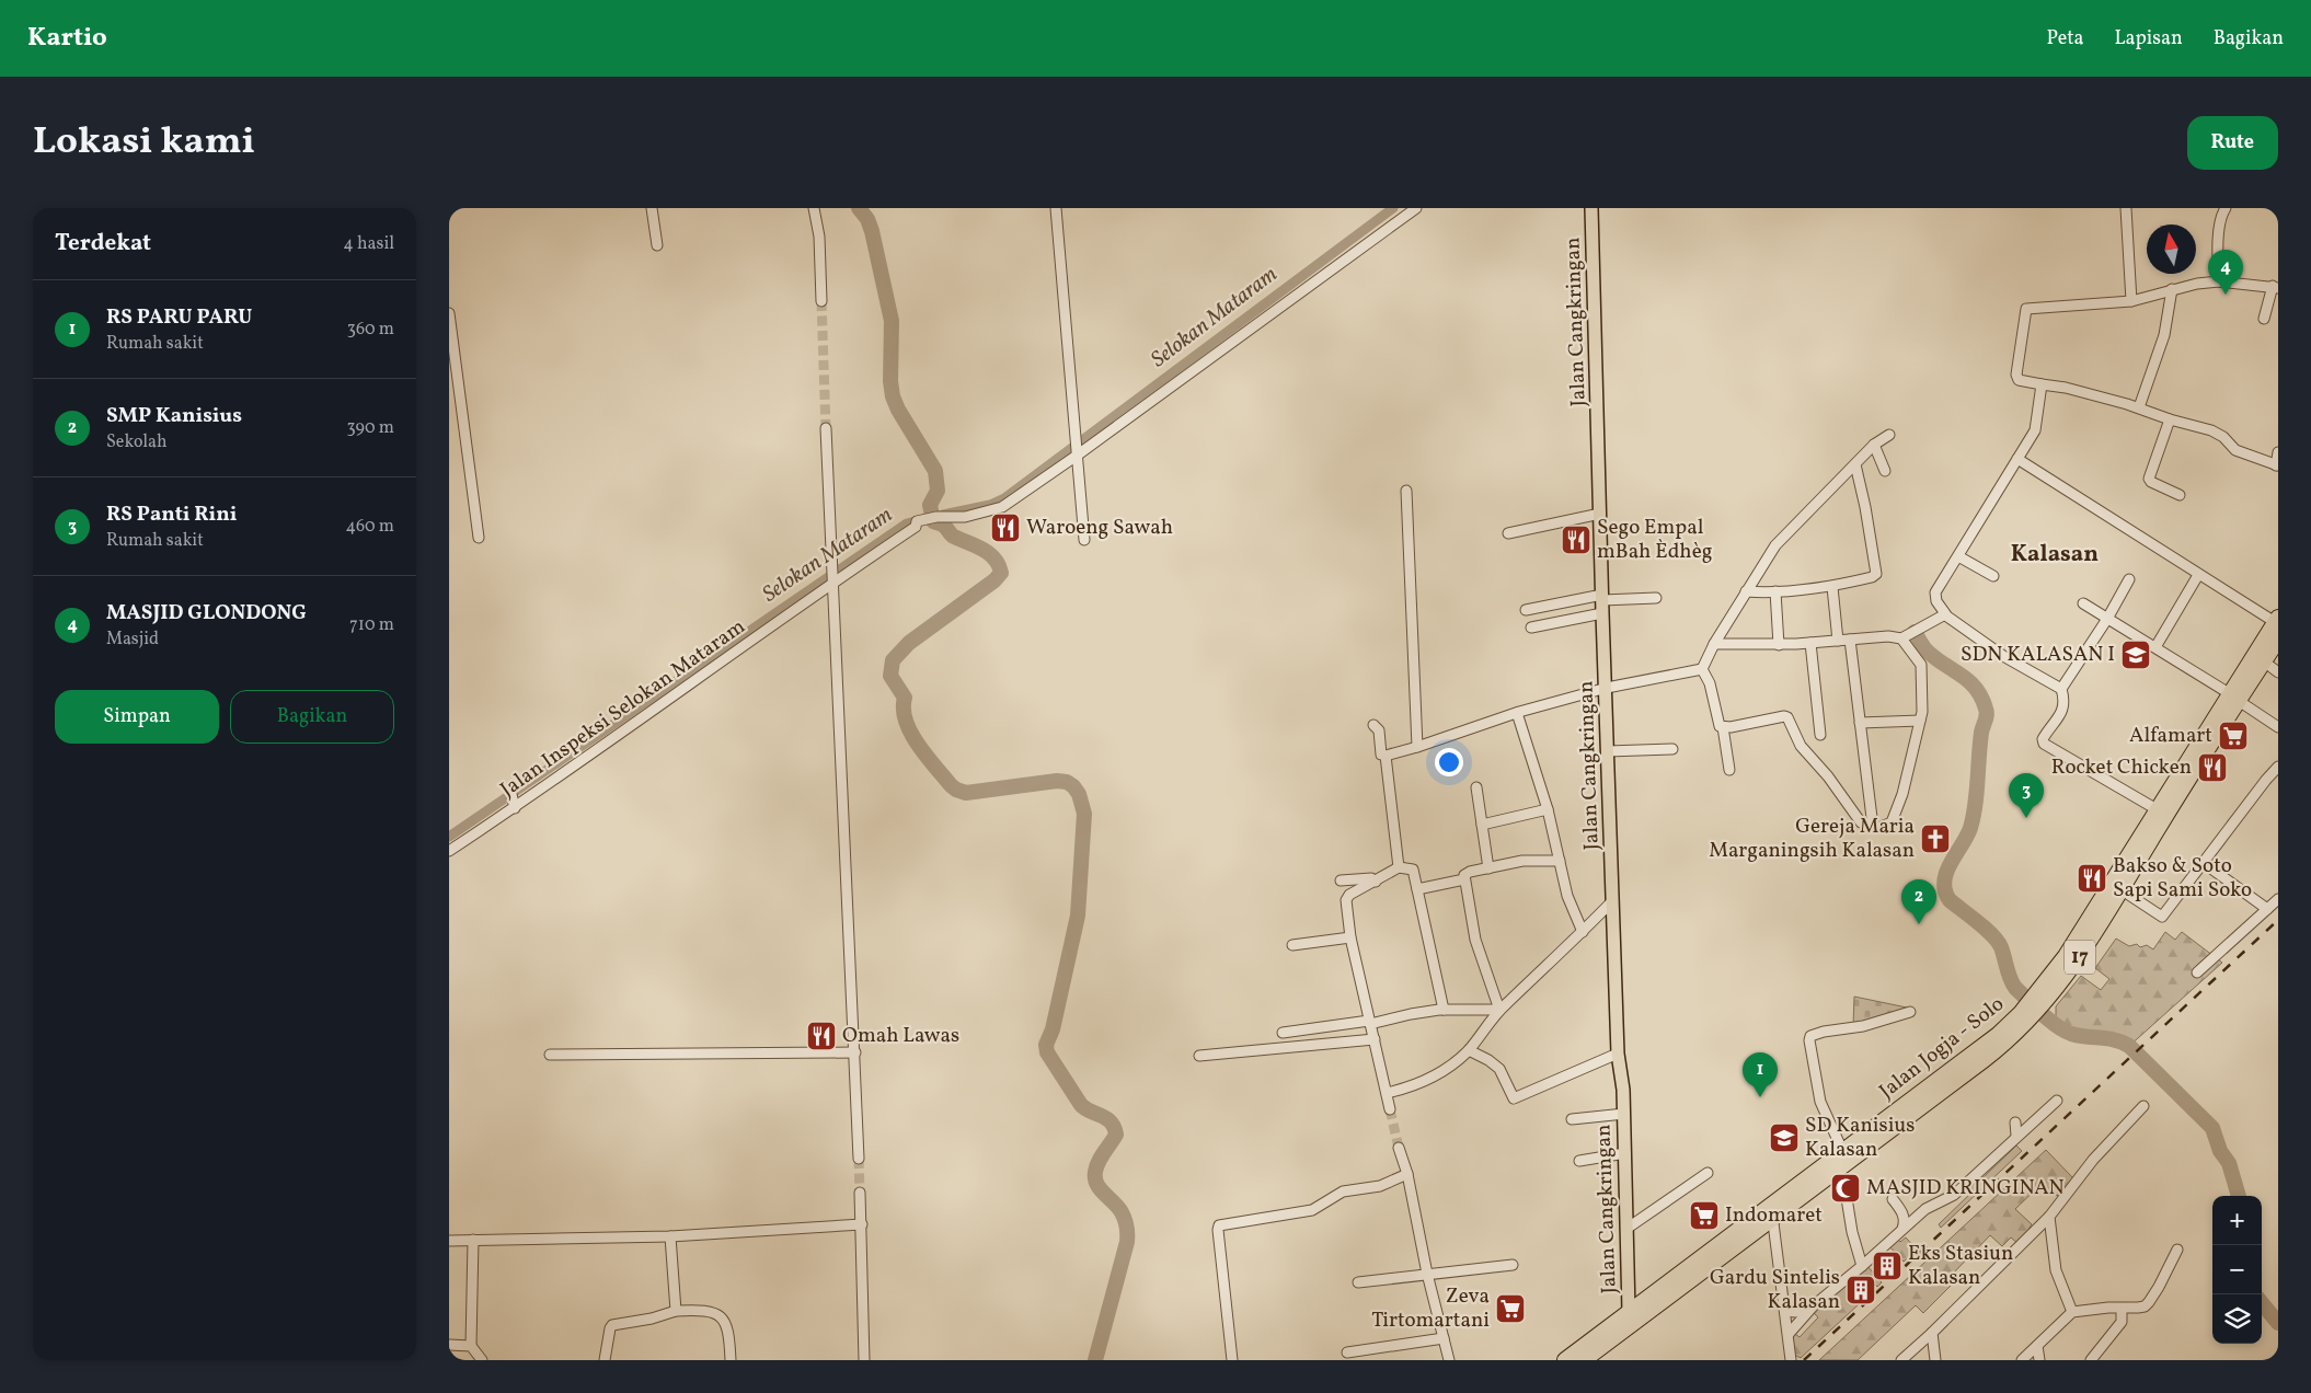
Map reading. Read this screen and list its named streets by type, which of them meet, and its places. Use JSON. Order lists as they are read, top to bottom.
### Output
{
  "streets": {
    "highway": ["17", "Jalan Jogja - Solo"],
    "main road": ["Jalan Cangkringan"],
    "street": ["Jalan Inspeksi Selokan Mataram"]
  },
  "crossings": [
    ["Jalan Cangkringan", "Jalan Jogja - Solo"]
  ],
  "districts": ["Kalasan"],
  "water": ["Selokan Mataram"],
  "places": {
    "restaurant": [
      "Waroeng Sawah",
      "Sego Empal mBah Èdhèg",
      "Rocket Chicken",
      "Bakso & Soto Sapi Sami Soko",
      "Omah Lawas"
    ],
    "school or university": ["SDN KALASAN I", "SD Kanisius Kalasan"],
    "supermarket": ["Alfamart", "Indomaret", "Zeva Tirtomartani"],
    "church": ["Gereja Maria Marganingsih Kalasan"],
    "mosque": ["MASJID KRINGINAN"],
    "building": ["Eks Stasiun Kalasan", "Gardu Sintelis Kalasan"]
  },
  "north": "top",
  "page": {
    "header": "Kartio",
    "nav": ["Peta", "Lapisan", "Bagikan"],
    "title": "Lokasi kami",
    "buttons": [
      "Rute",
      ["Simpan", "Bagikan"]
    ],
    "heading": ["Terdekat", "4 hasil"],
    "pins": [
      "4",
      "3",
      "2",
      "1"
    ],
    "list": [
      {
        "mark": "1",
        "name": "RS PARU PARU",
        "note": "Rumah sakit",
        "value": "360 m"
      },
      {
        "mark": "2",
        "name": "SMP Kanisius",
        "note": "Sekolah",
        "value": "390 m"
      },
      {
        "mark": "3",
        "name": "RS Panti Rini",
        "note": "Rumah sakit",
        "value": "460 m"
      },
      {
        "mark": "4",
        "name": "MASJID GLONDONG",
        "note": "Masjid",
        "value": "710 m"
      }
    ],
    "map_buttons": ["+", "−"]
  }
}
